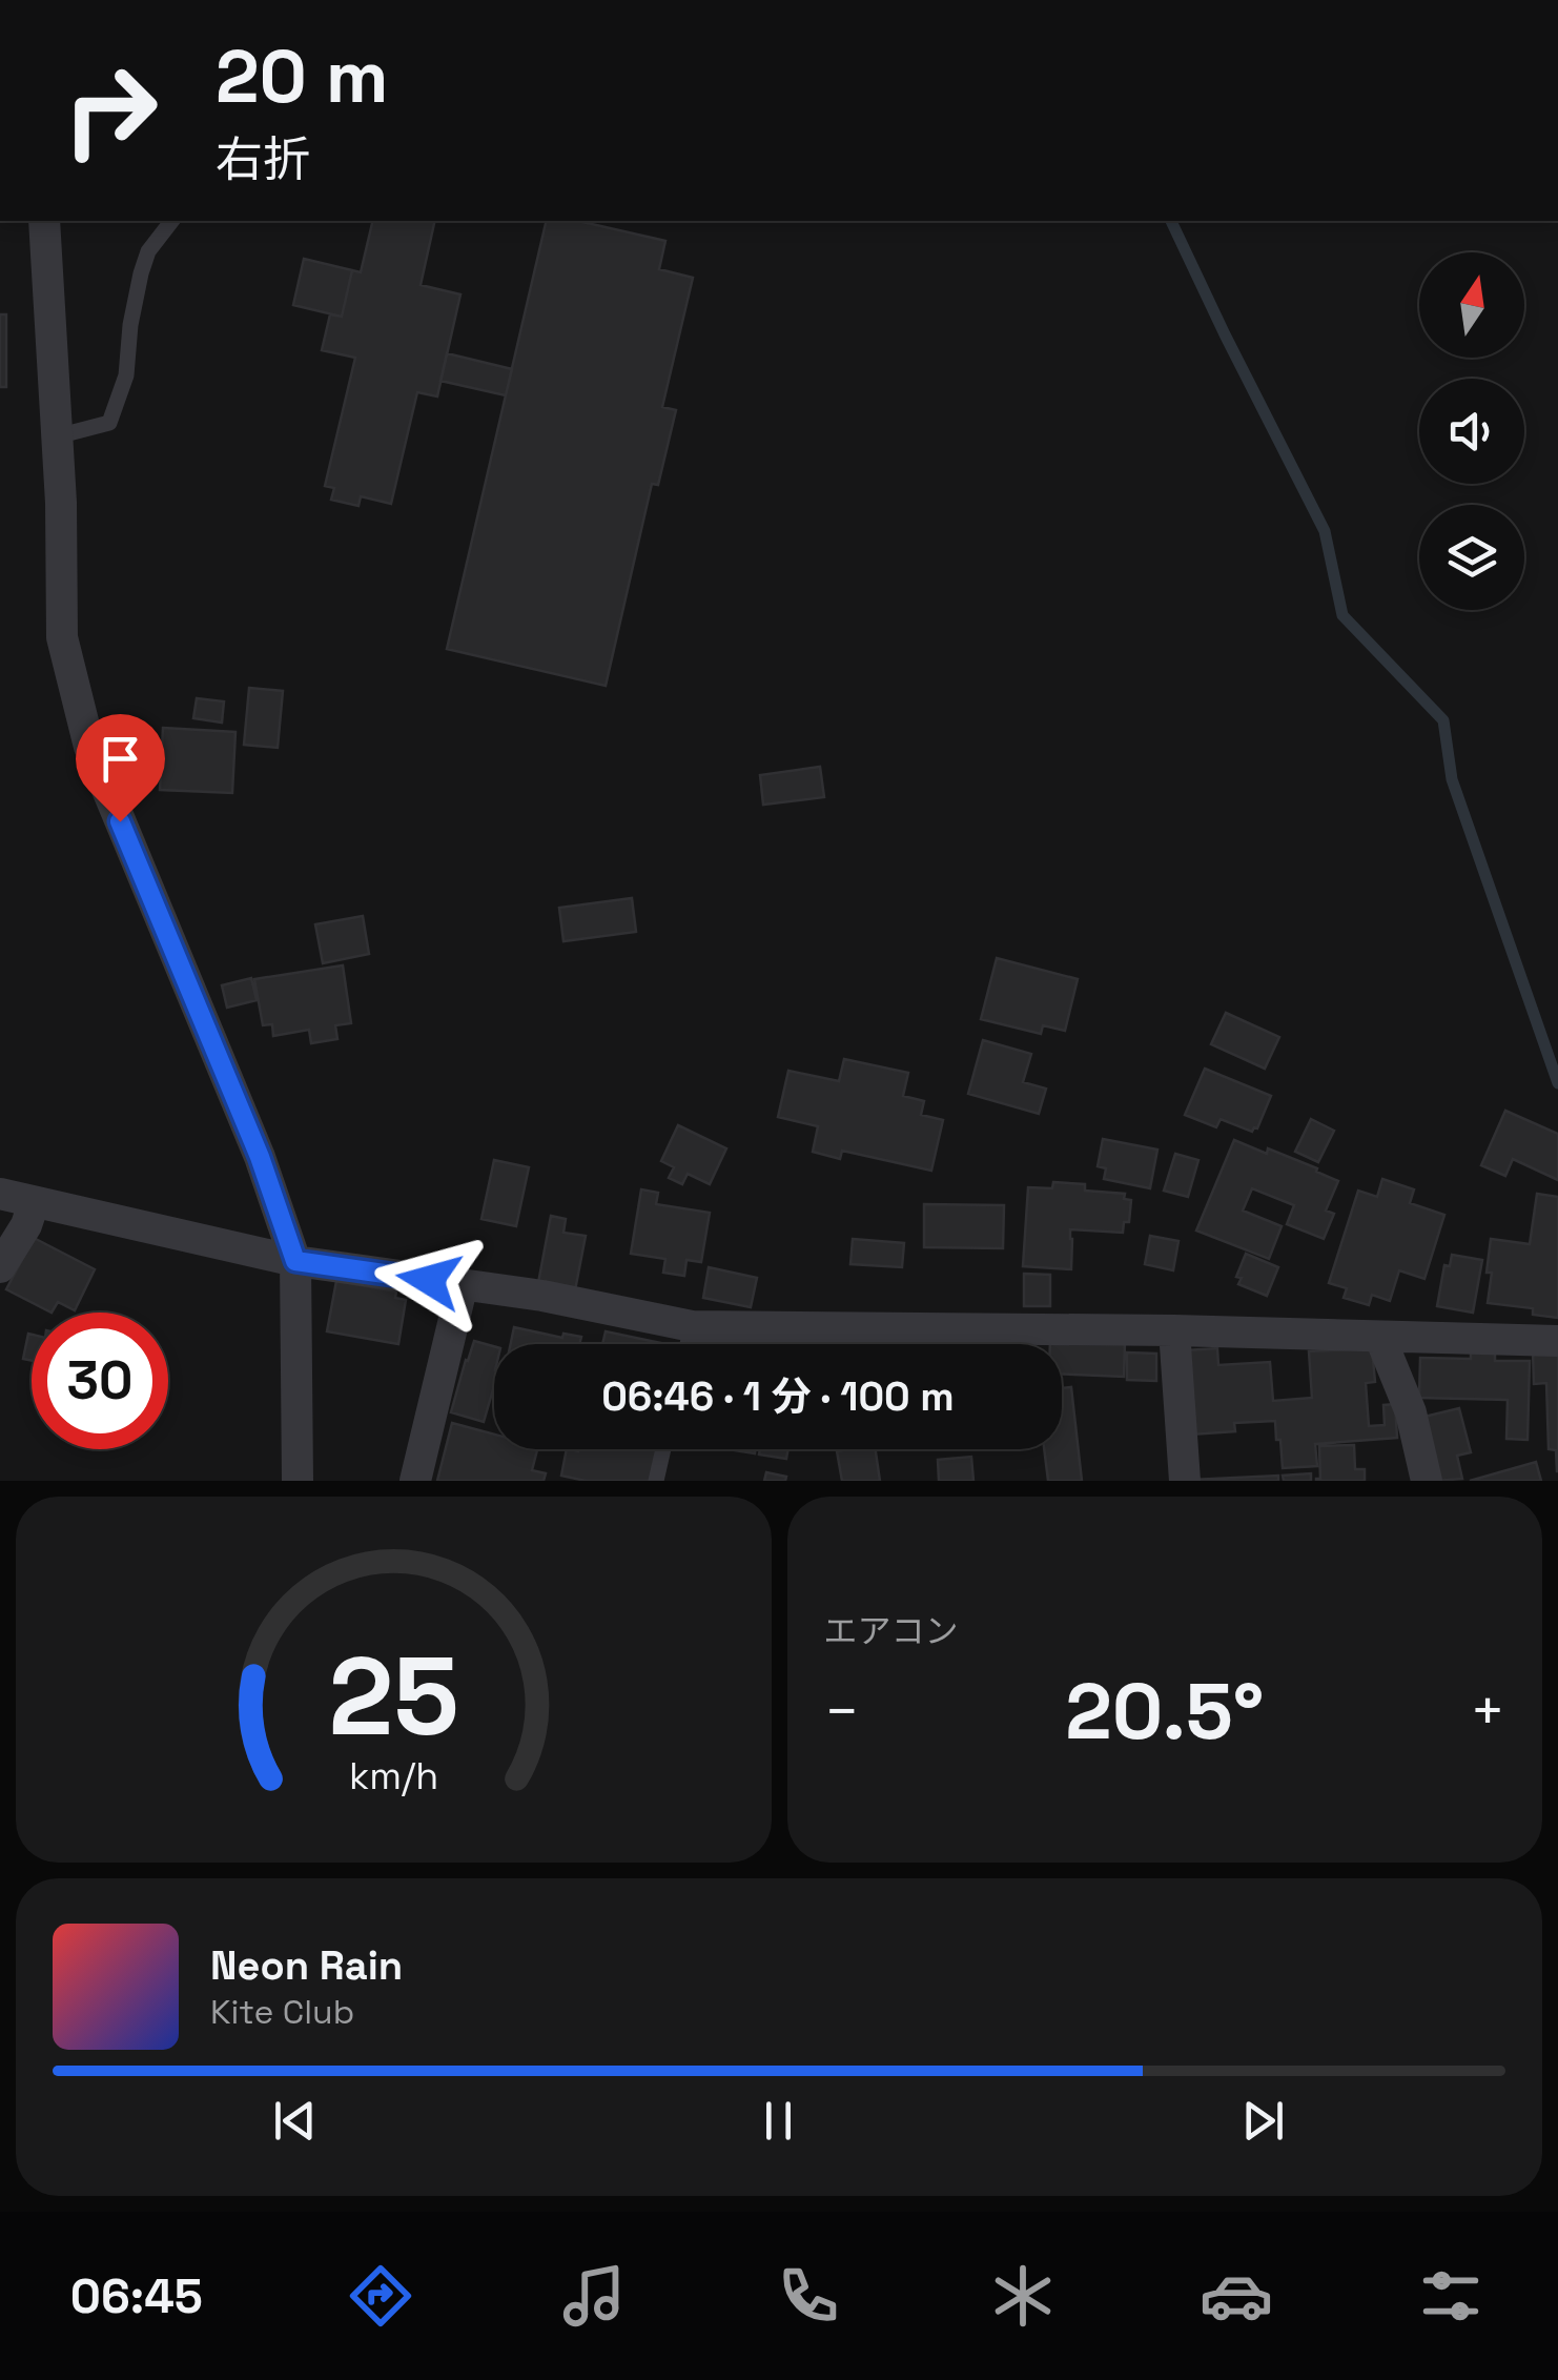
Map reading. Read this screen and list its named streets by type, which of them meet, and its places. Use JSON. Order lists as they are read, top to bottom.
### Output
{
  "north": "top",
  "page": {
    "turn": ["20 m", "右折"],
    "limit": "30",
    "trip": "06:46 · 1 分 · 100 m",
    "tile": "エアコン",
    "heat": ["−", "20.5°", "+"],
    "song": ["Neon Rain", "Kite Club"],
    "tabs": "06:45",
    "gauge": ["25", "km/h"]
  }
}
